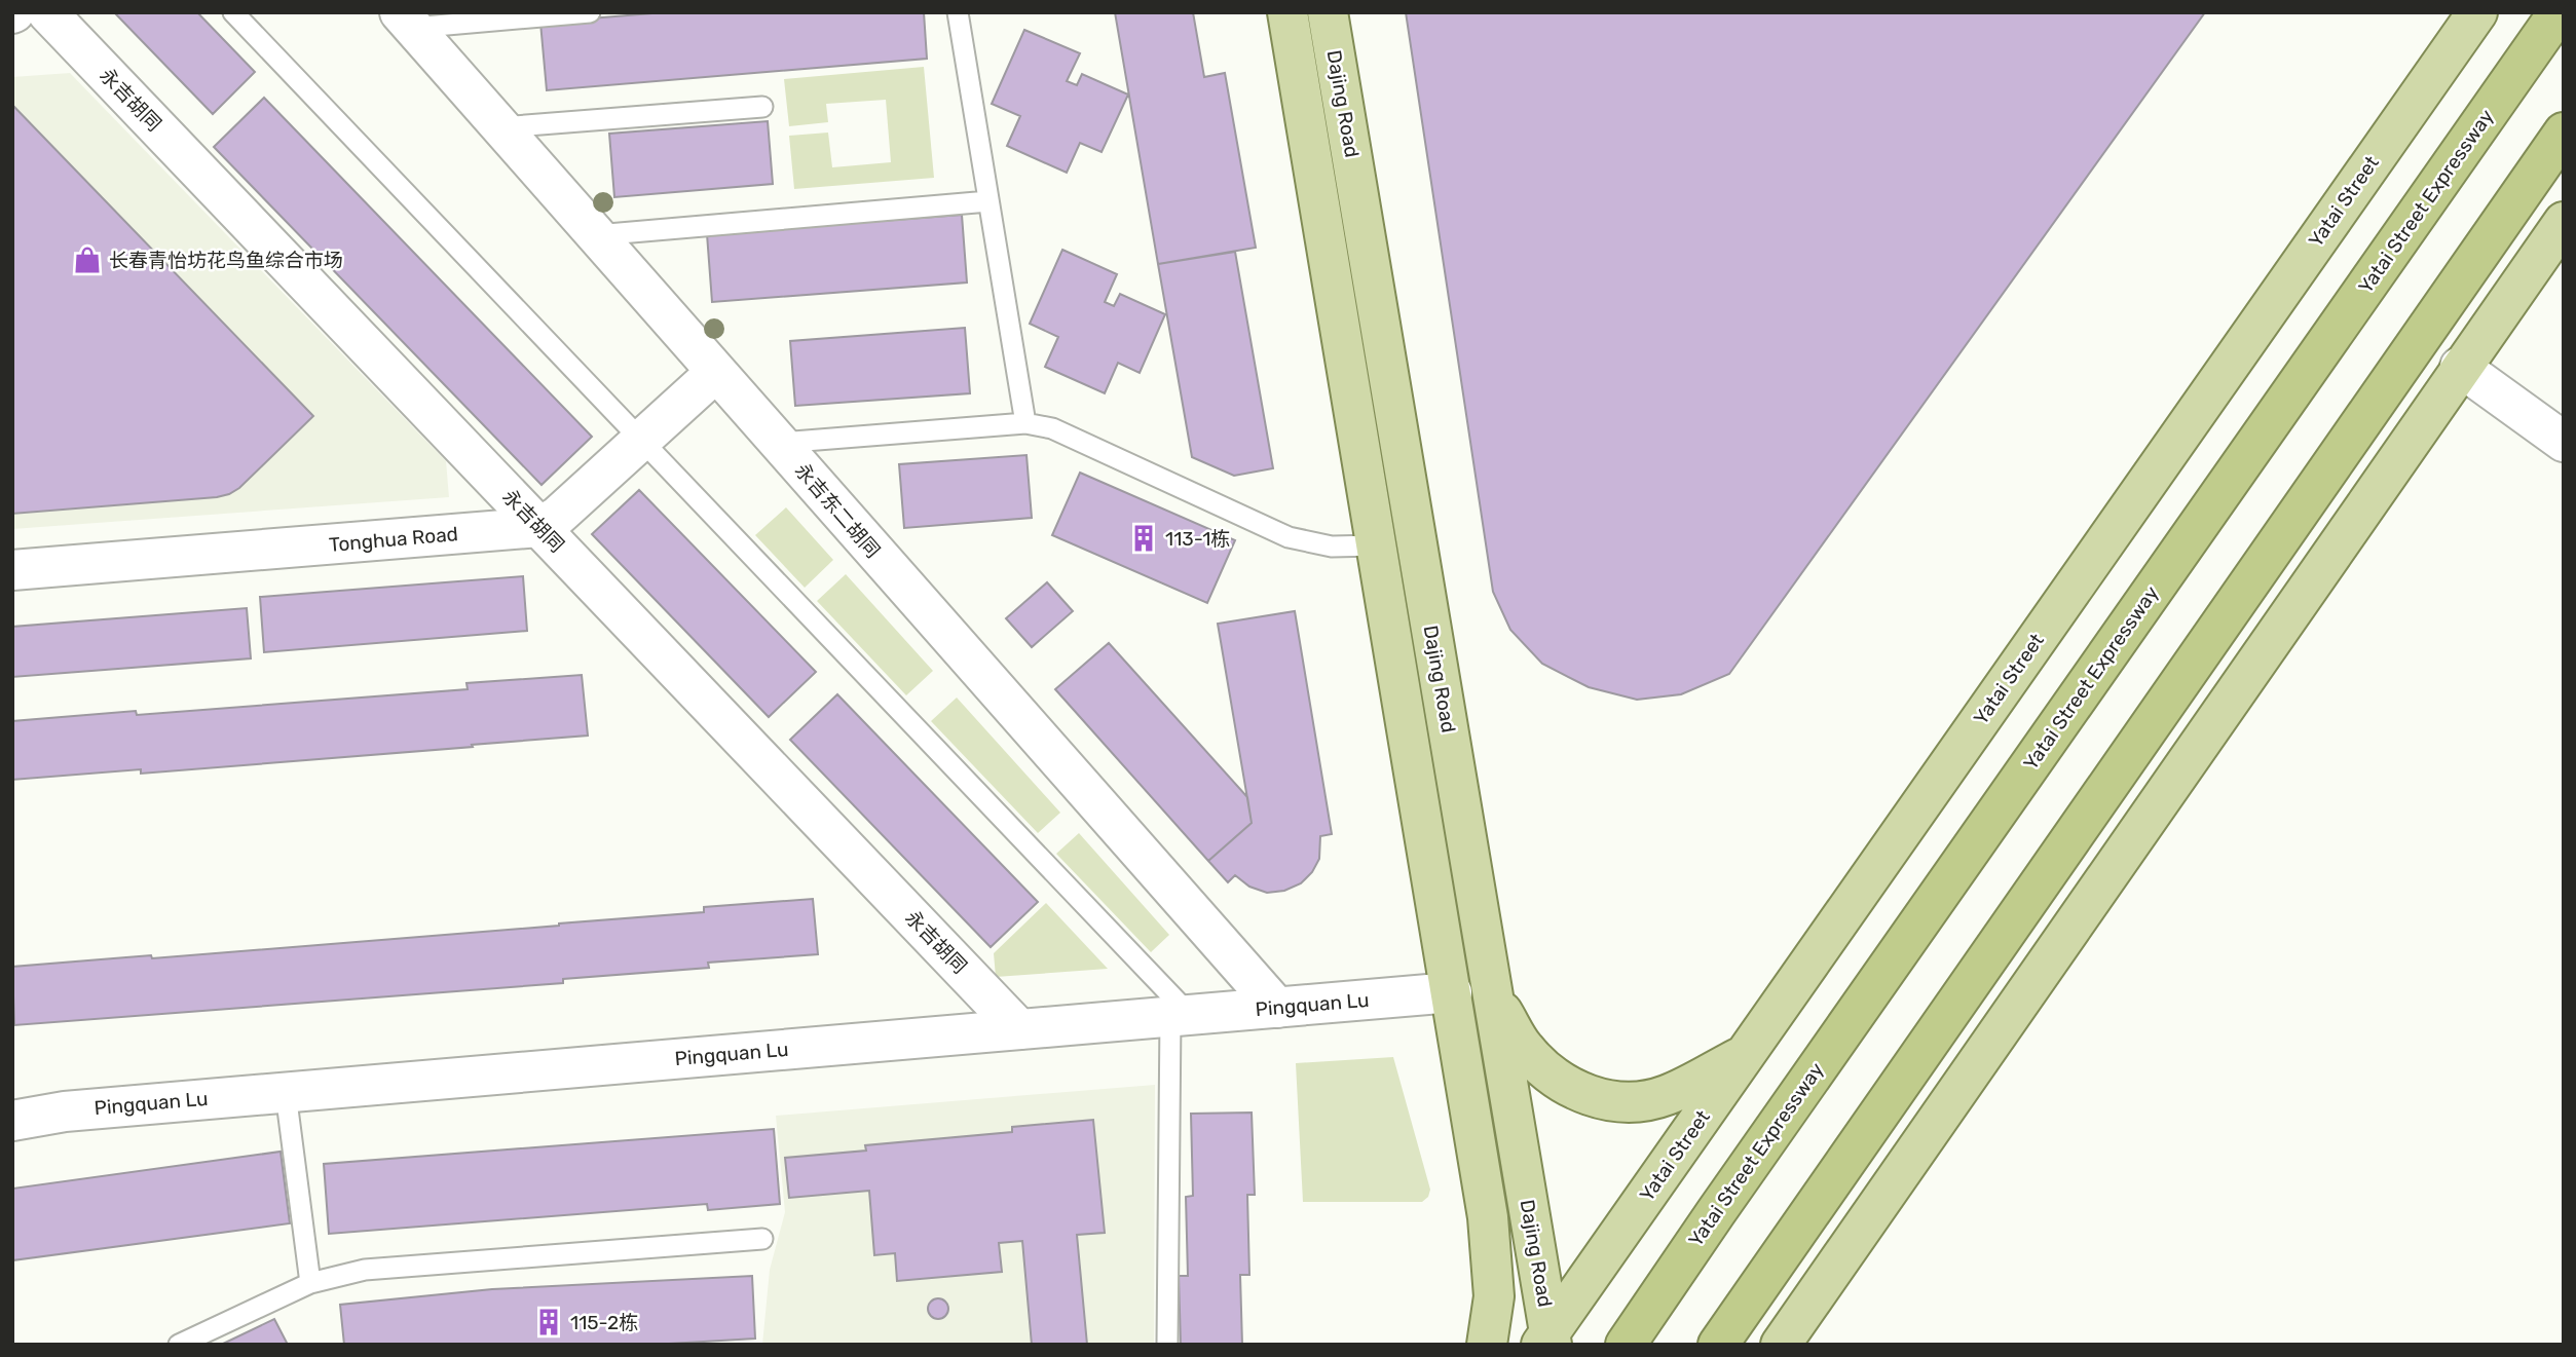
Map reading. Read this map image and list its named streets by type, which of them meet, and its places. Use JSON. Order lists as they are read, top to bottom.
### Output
{
  "streets": {
    "highway": ["Yatai Street Expressway"],
    "main road": ["Dajing Road", "Yatai Street"],
    "street": [
      "永吉胡同",
      "永吉东二胡同",
      "Tonghua Road",
      "Pingquan Lu"
    ]
  },
  "crossings": [
    ["永吉胡同", "Tonghua Road"],
    ["永吉胡同", "Pingquan Lu"],
    ["Dajing Road", "Yatai Street"],
    ["Dajing Road", "Pingquan Lu"],
    ["永吉东二胡同", "Pingquan Lu"]
  ],
  "places": {
    "shop": ["长春青怡坊花鸟鱼综合市场"],
    "building": ["113-1栋", "115-2栋"]
  }
}
